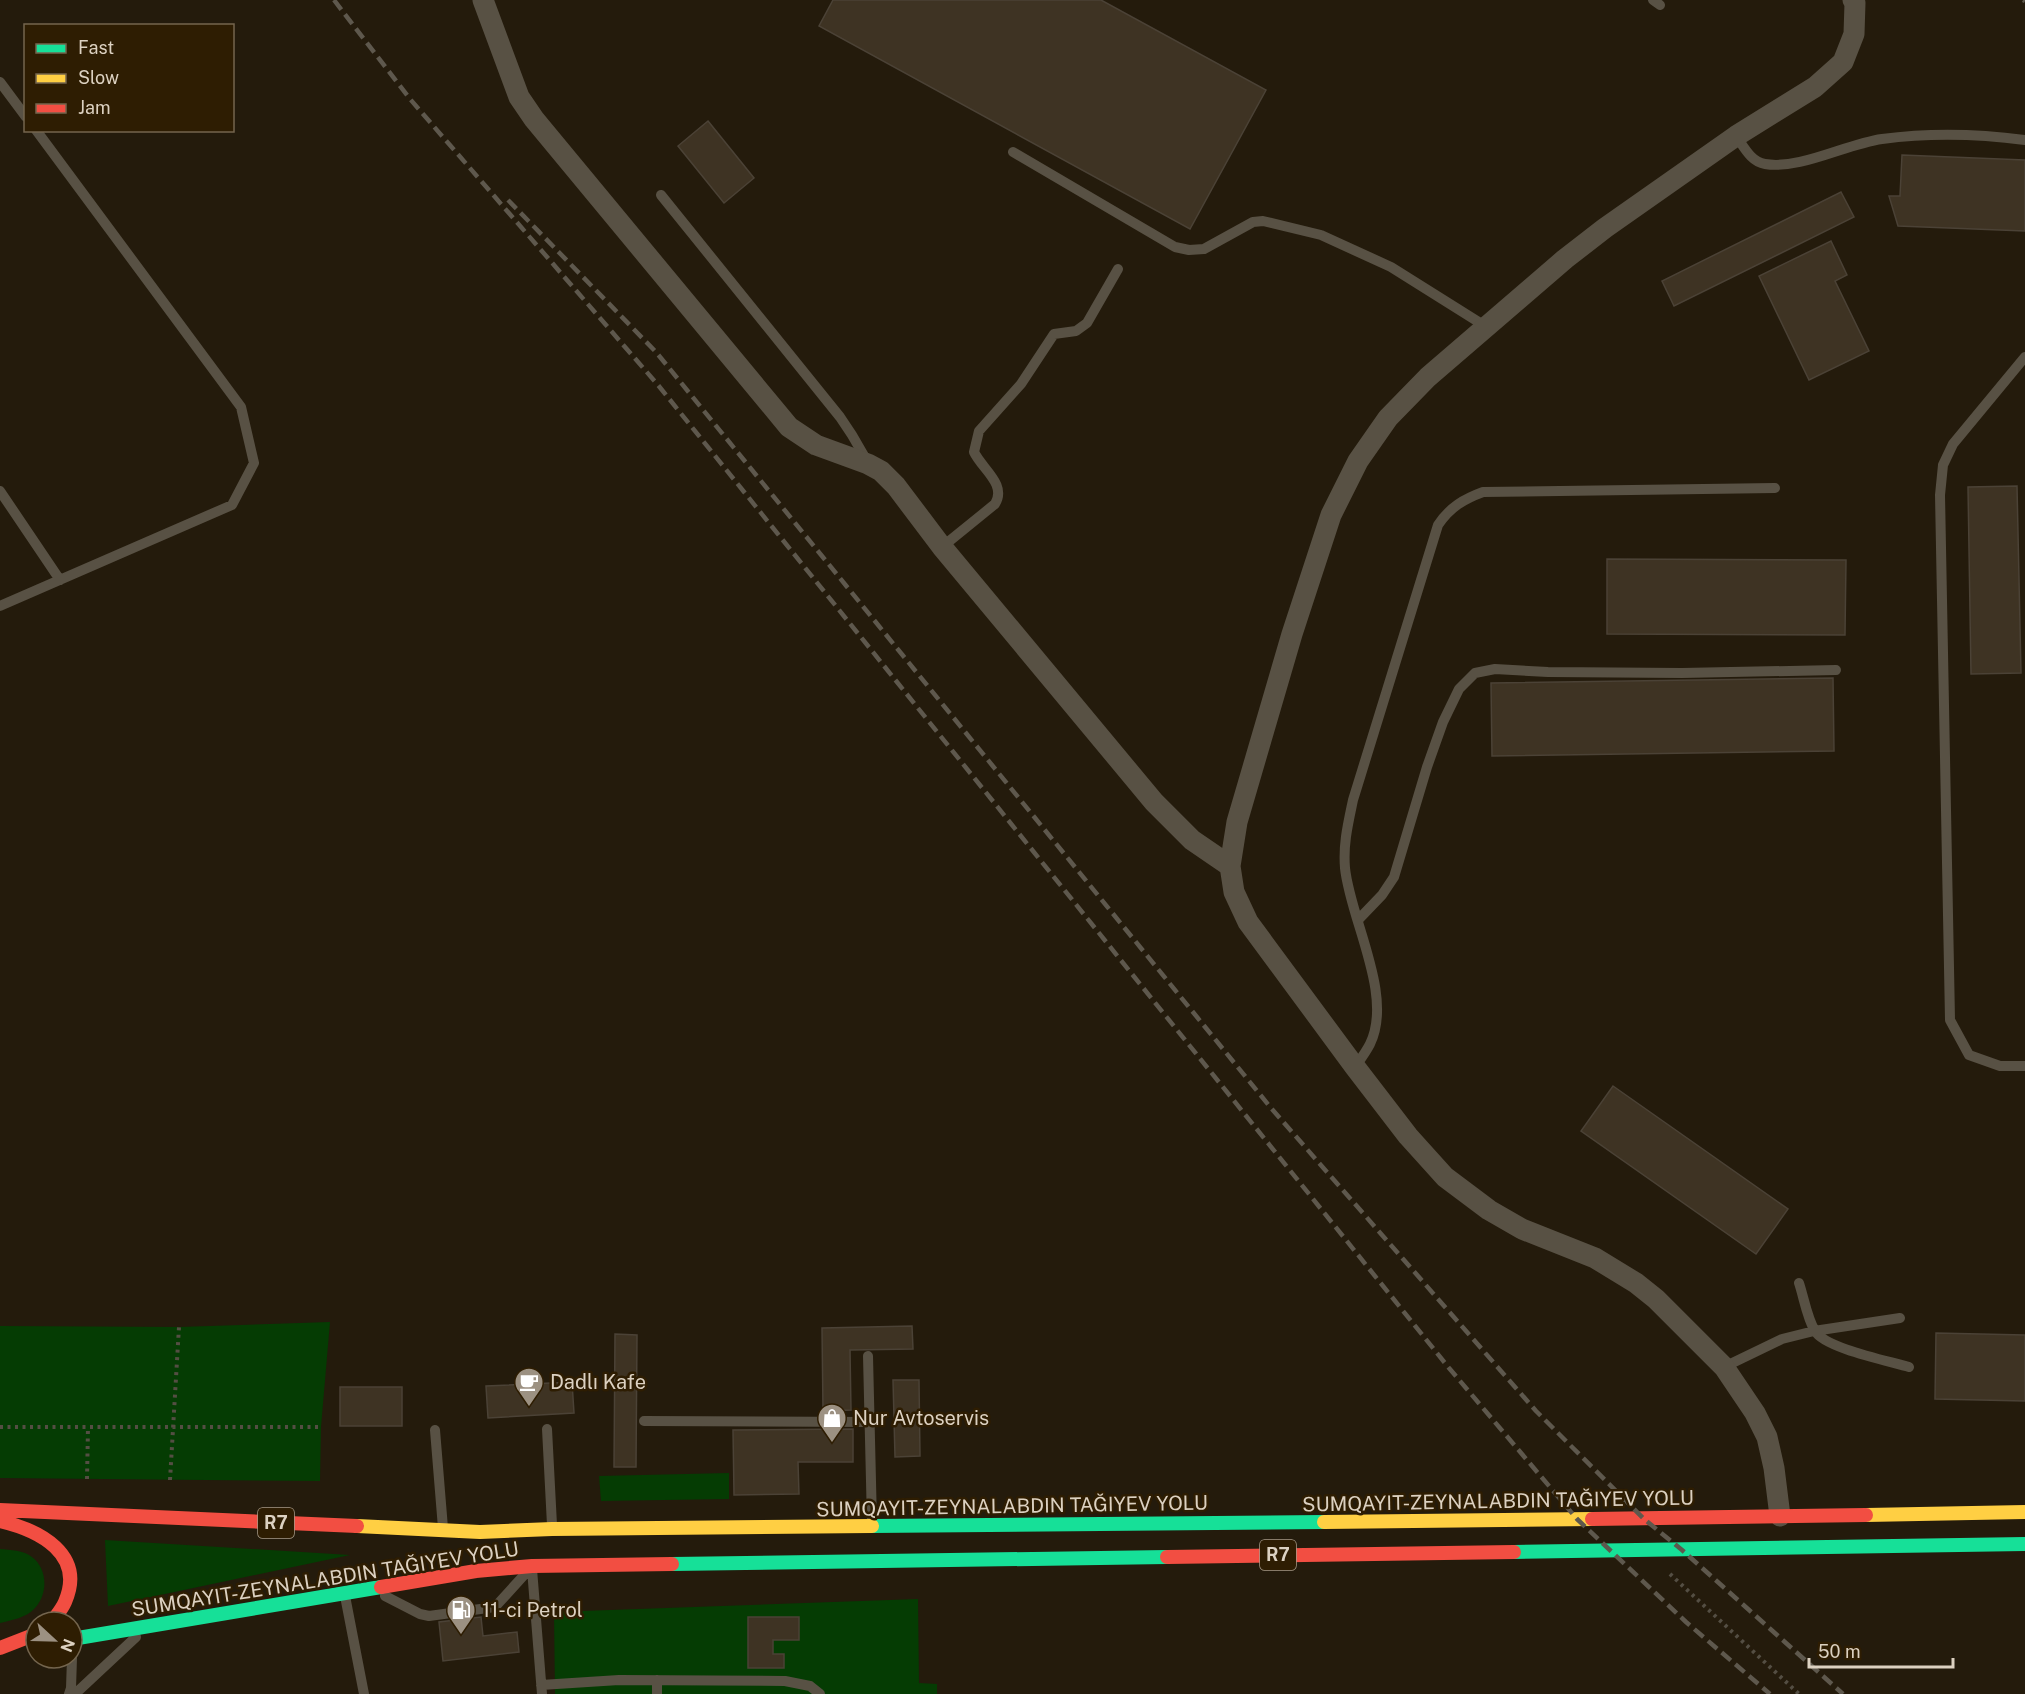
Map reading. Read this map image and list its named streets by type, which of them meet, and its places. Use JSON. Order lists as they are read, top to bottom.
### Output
{
  "streets": {
    "main road": ["R7"]
  },
  "places": {
    "cafe": ["Dadlı Kafe"],
    "shop": ["Nur Avtoservis"],
    "fuel station": ["11-ci Petrol"]
  },
  "legend": ["Fast", "Slow", "Jam"],
  "scale_bar": "50 m",
  "north": "right"
}
